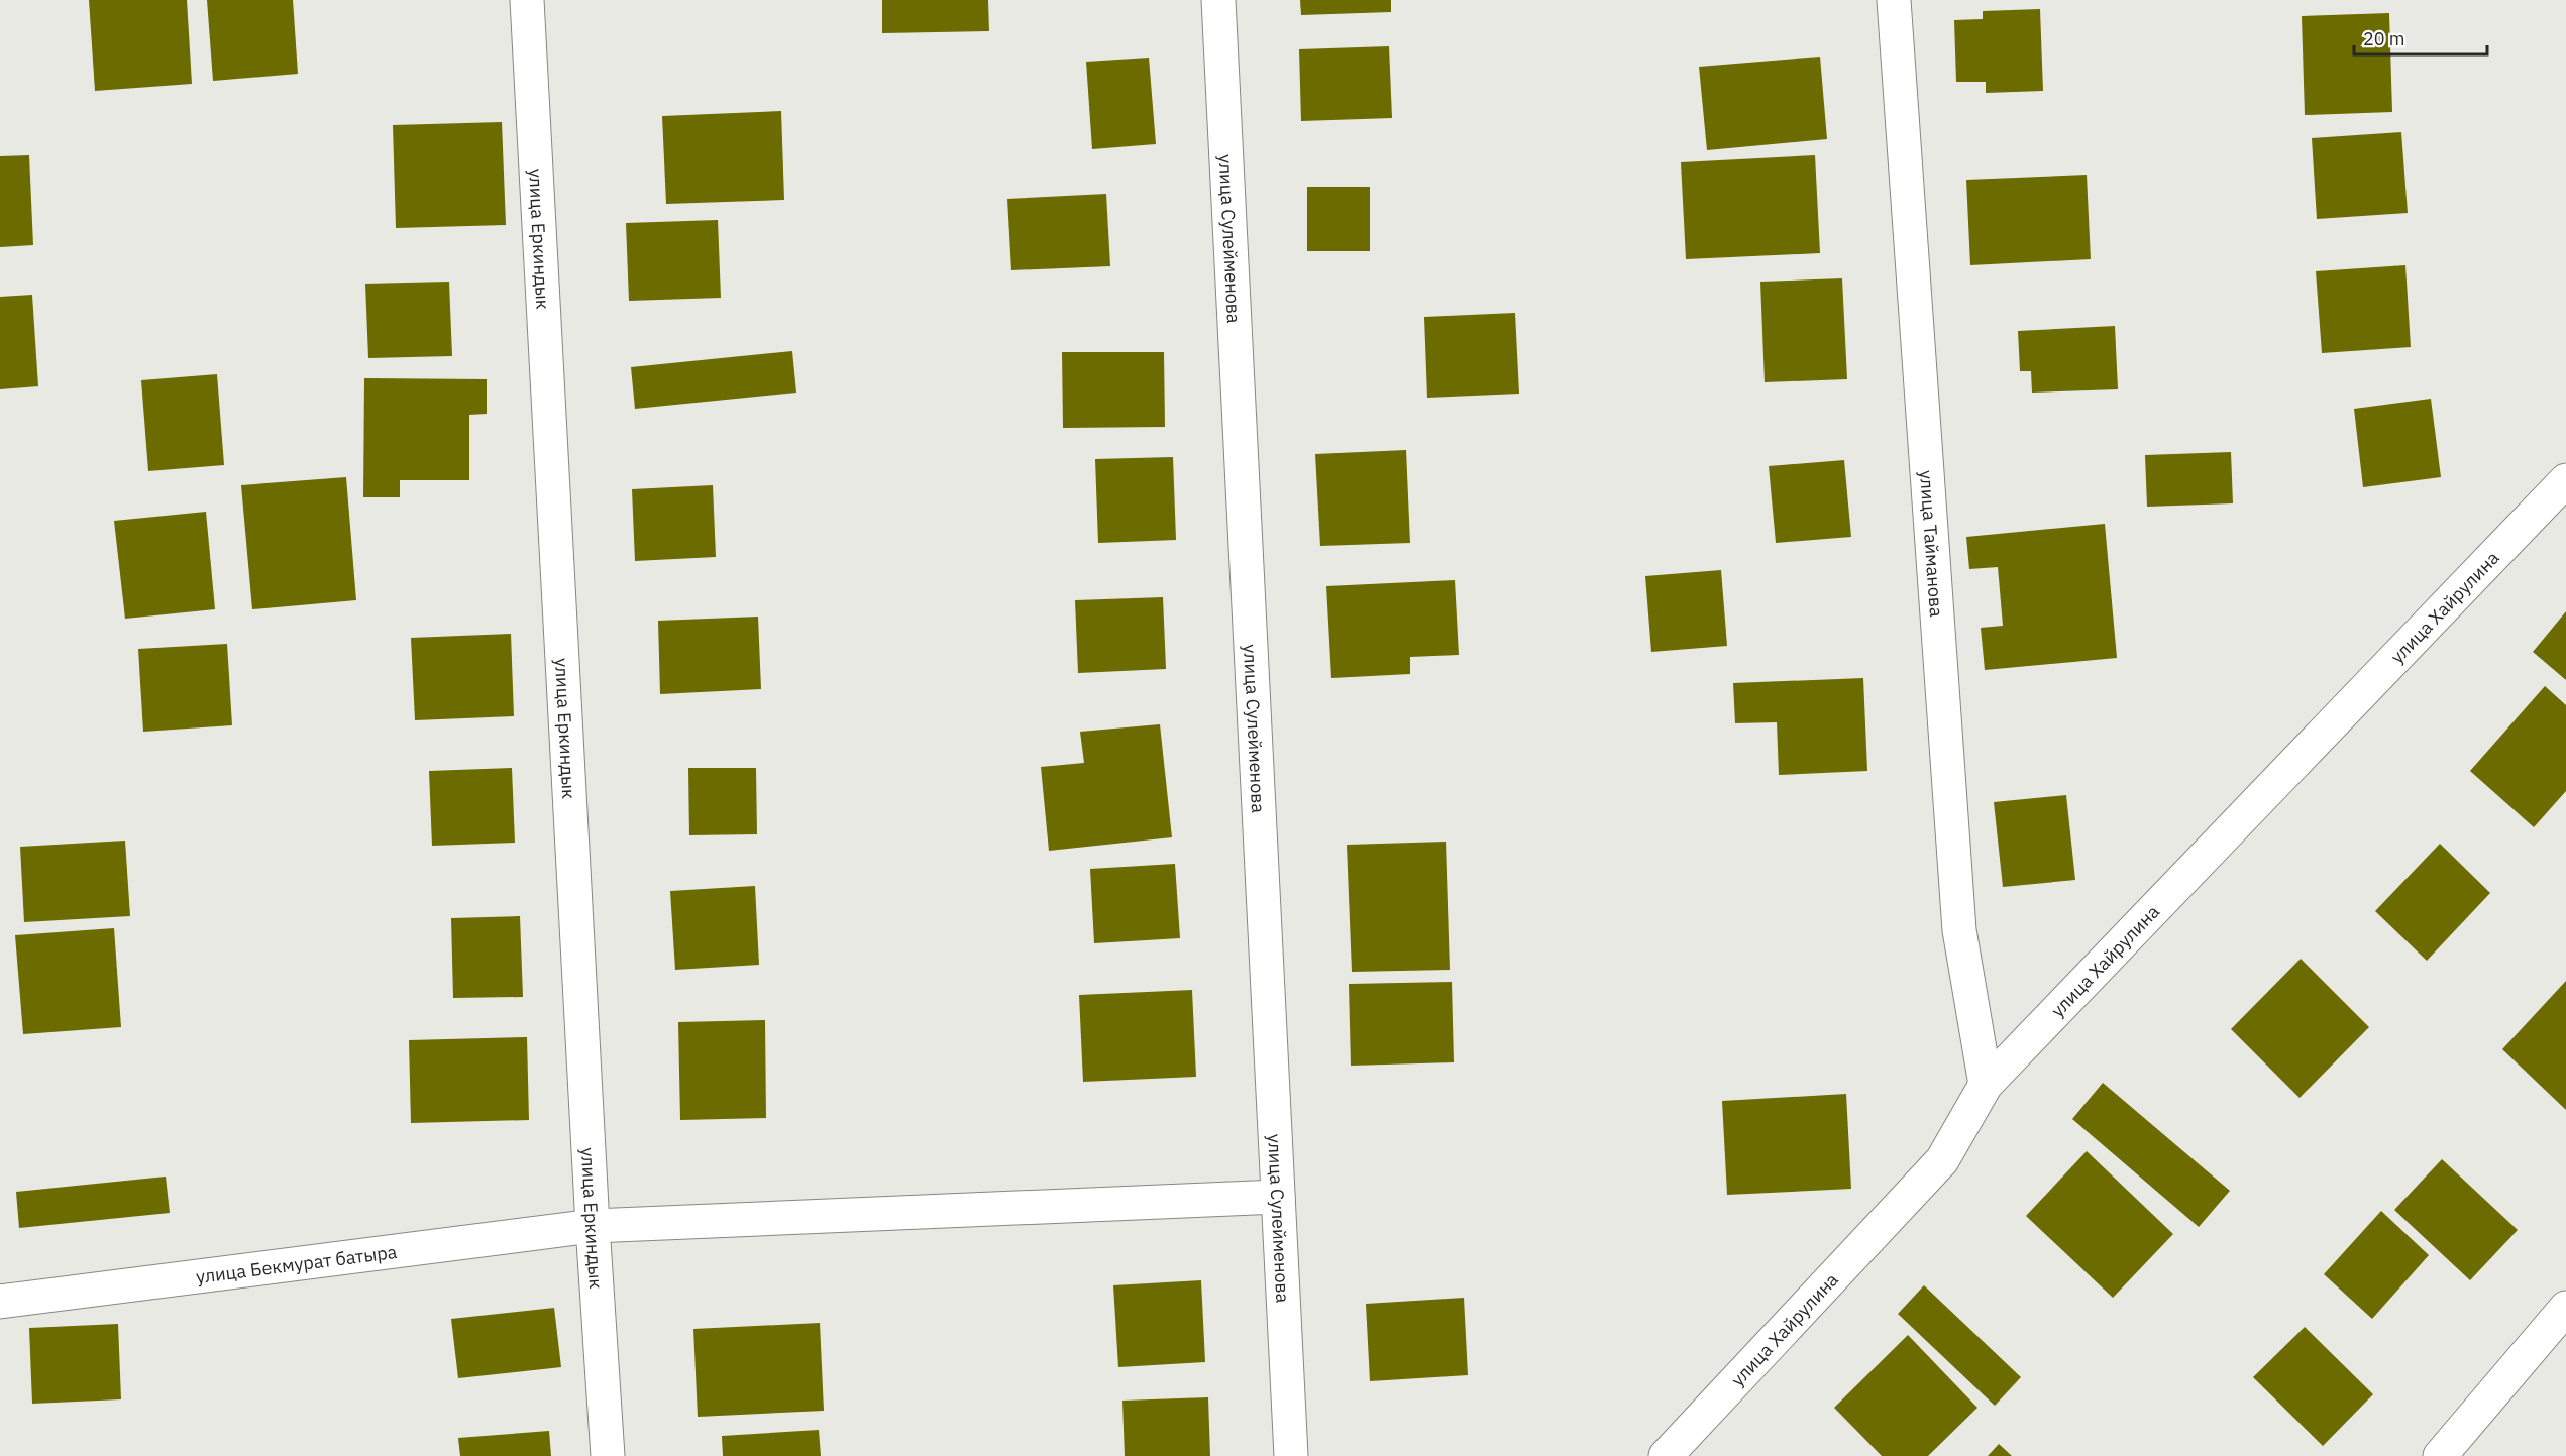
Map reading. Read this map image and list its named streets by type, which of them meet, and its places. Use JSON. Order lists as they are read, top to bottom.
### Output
{
  "streets": {
    "street": [
      "улица Еркиндык",
      "улица Сулейменова",
      "улица Тайманова",
      "улица Хайрулина",
      "улица Бекмурат батыра"
    ]
  },
  "crossings": [
    ["улица Еркиндык", "улица Бекмурат батыра"],
    ["улица Сулейменова", "улица Бекмурат батыра"],
    ["улица Тайманова", "улица Хайрулина"]
  ],
  "scale_bar": "20 m"
}
